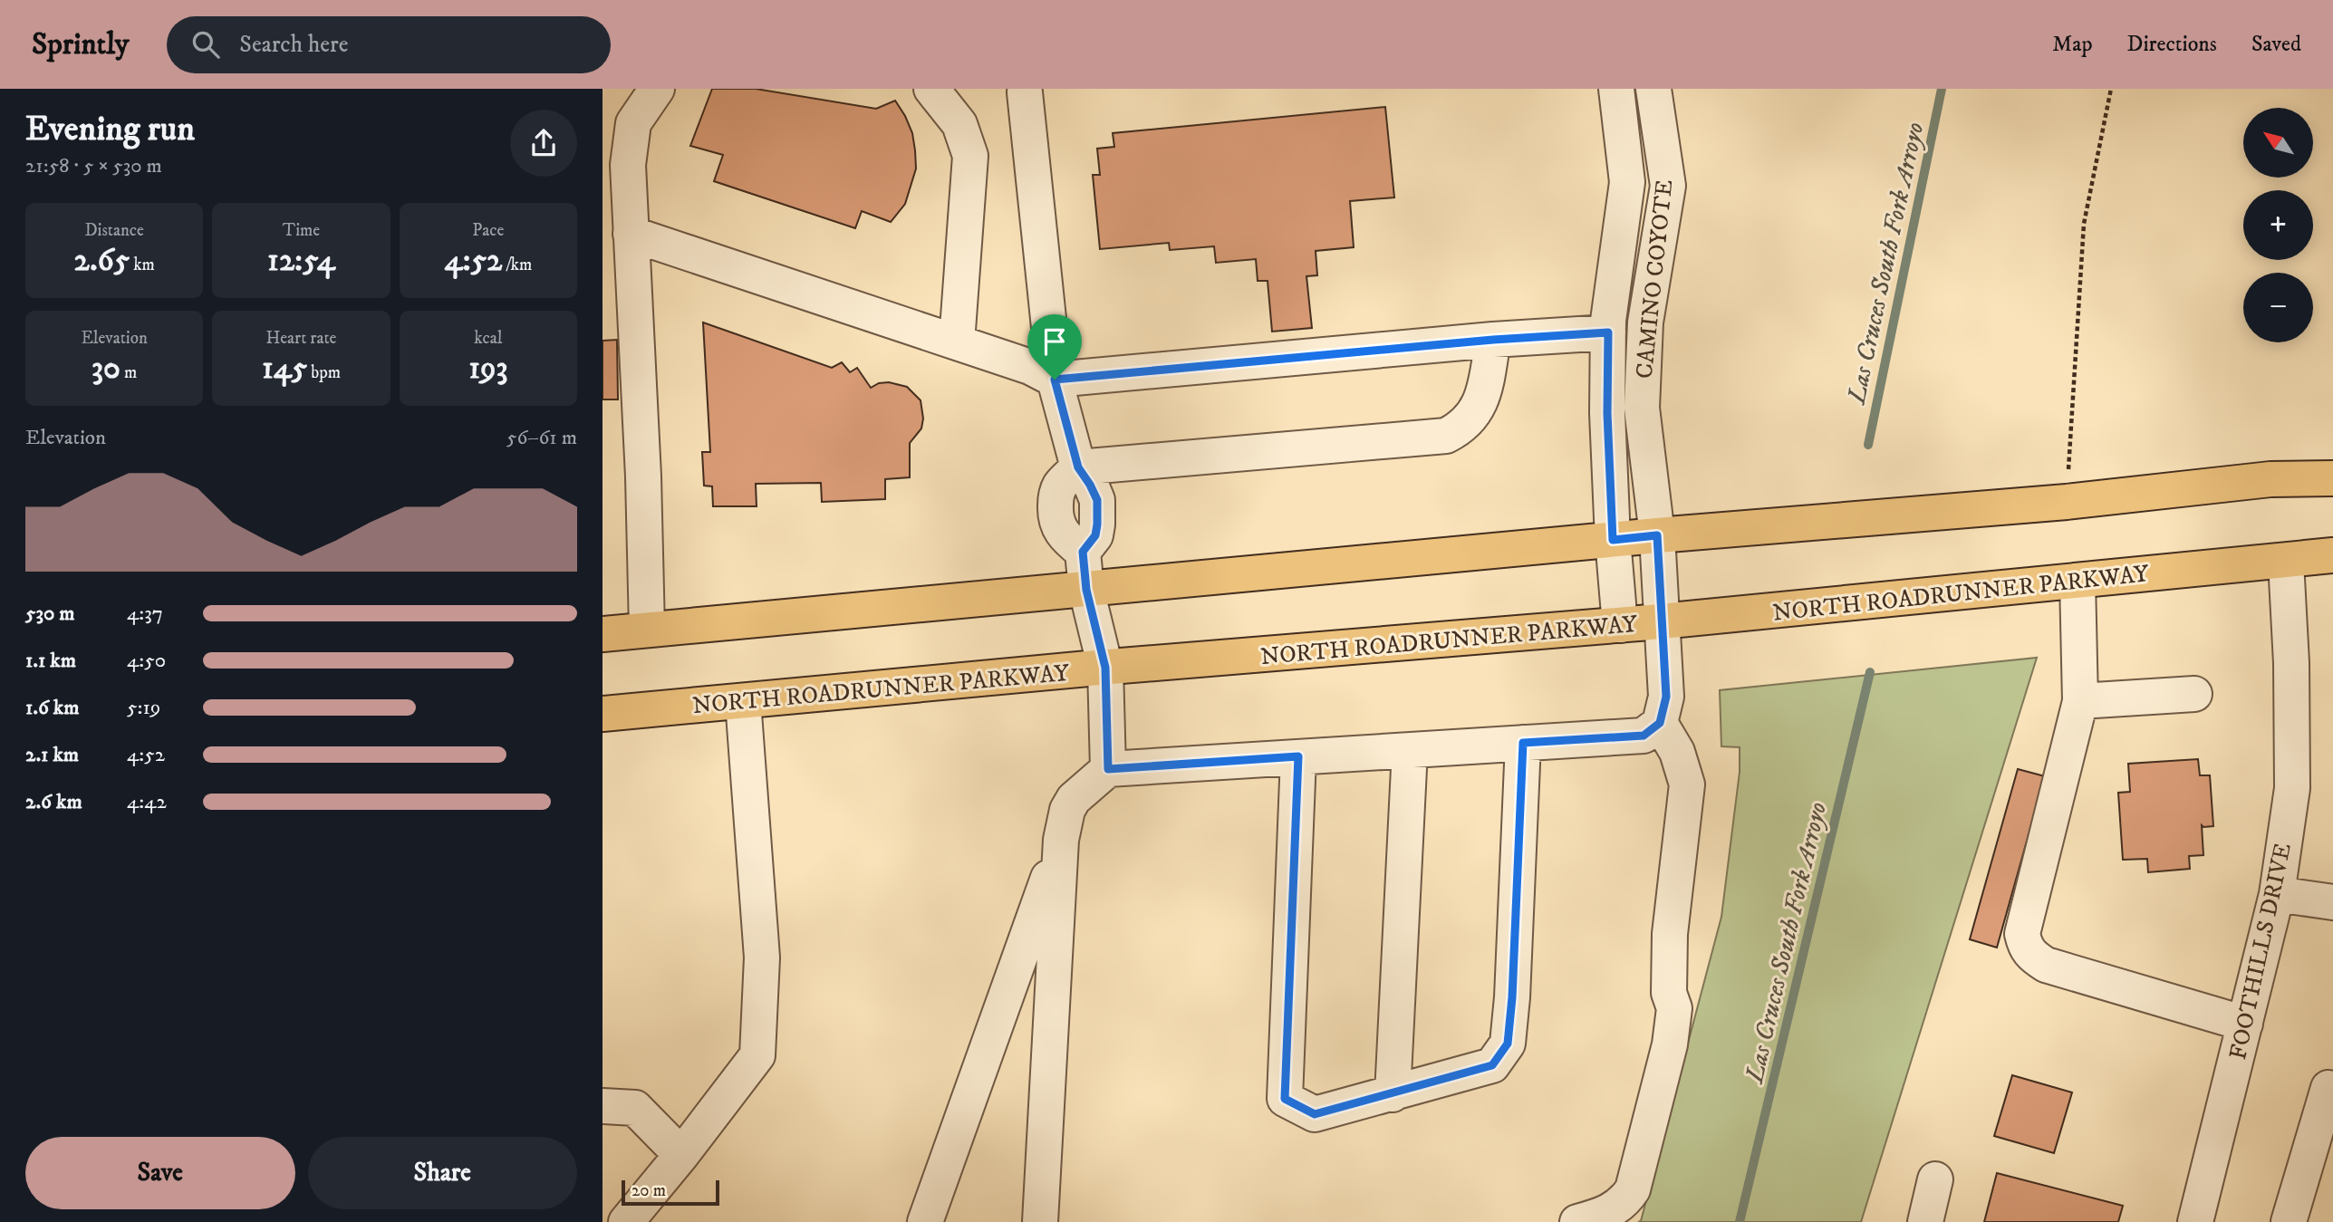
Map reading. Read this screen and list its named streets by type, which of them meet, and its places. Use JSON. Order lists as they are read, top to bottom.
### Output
{
  "streets": {
    "main road": ["NORTH ROADRUNNER PARKWAY"],
    "street": ["CAMINO COYOTE", "FOOTHILLS DRIVE"]
  },
  "crossings": [
    ["CAMINO COYOTE", "NORTH ROADRUNNER PARKWAY"],
    ["NORTH ROADRUNNER PARKWAY", "FOOTHILLS DRIVE"]
  ],
  "water": ["Las Cruces South Fork Arroyo"],
  "scale_bar": "20 m",
  "north": "top left",
  "page": {
    "header": "Sprintly",
    "search": "Search here",
    "nav": ["Map", "Directions", "Saved"],
    "heading": ["Evening run", "21:58 · 5 × 530 m"],
    "map_buttons": ["+", "−"],
    "stats": [
      ["Distance", "2.65 km"],
      ["Time", "12:54"],
      ["Pace", "4:52 /km"],
      ["Elevation", "30 m"],
      ["Heart rate", "145 bpm"],
      ["kcal", "193"]
    ],
    "chart": ["Elevation", "56–61 m"],
    "list": [
      {
        "name": "530 m",
        "note": "4:37"
      },
      {
        "name": "1.1 km",
        "note": "4:50"
      },
      {
        "name": "1.6 km",
        "note": "5:19"
      },
      {
        "name": "2.1 km",
        "note": "4:52"
      },
      {
        "name": "2.6 km",
        "note": "4:42"
      }
    ],
    "buttons": ["Save", "Share"],
    "scale": "20 m"
  }
}
